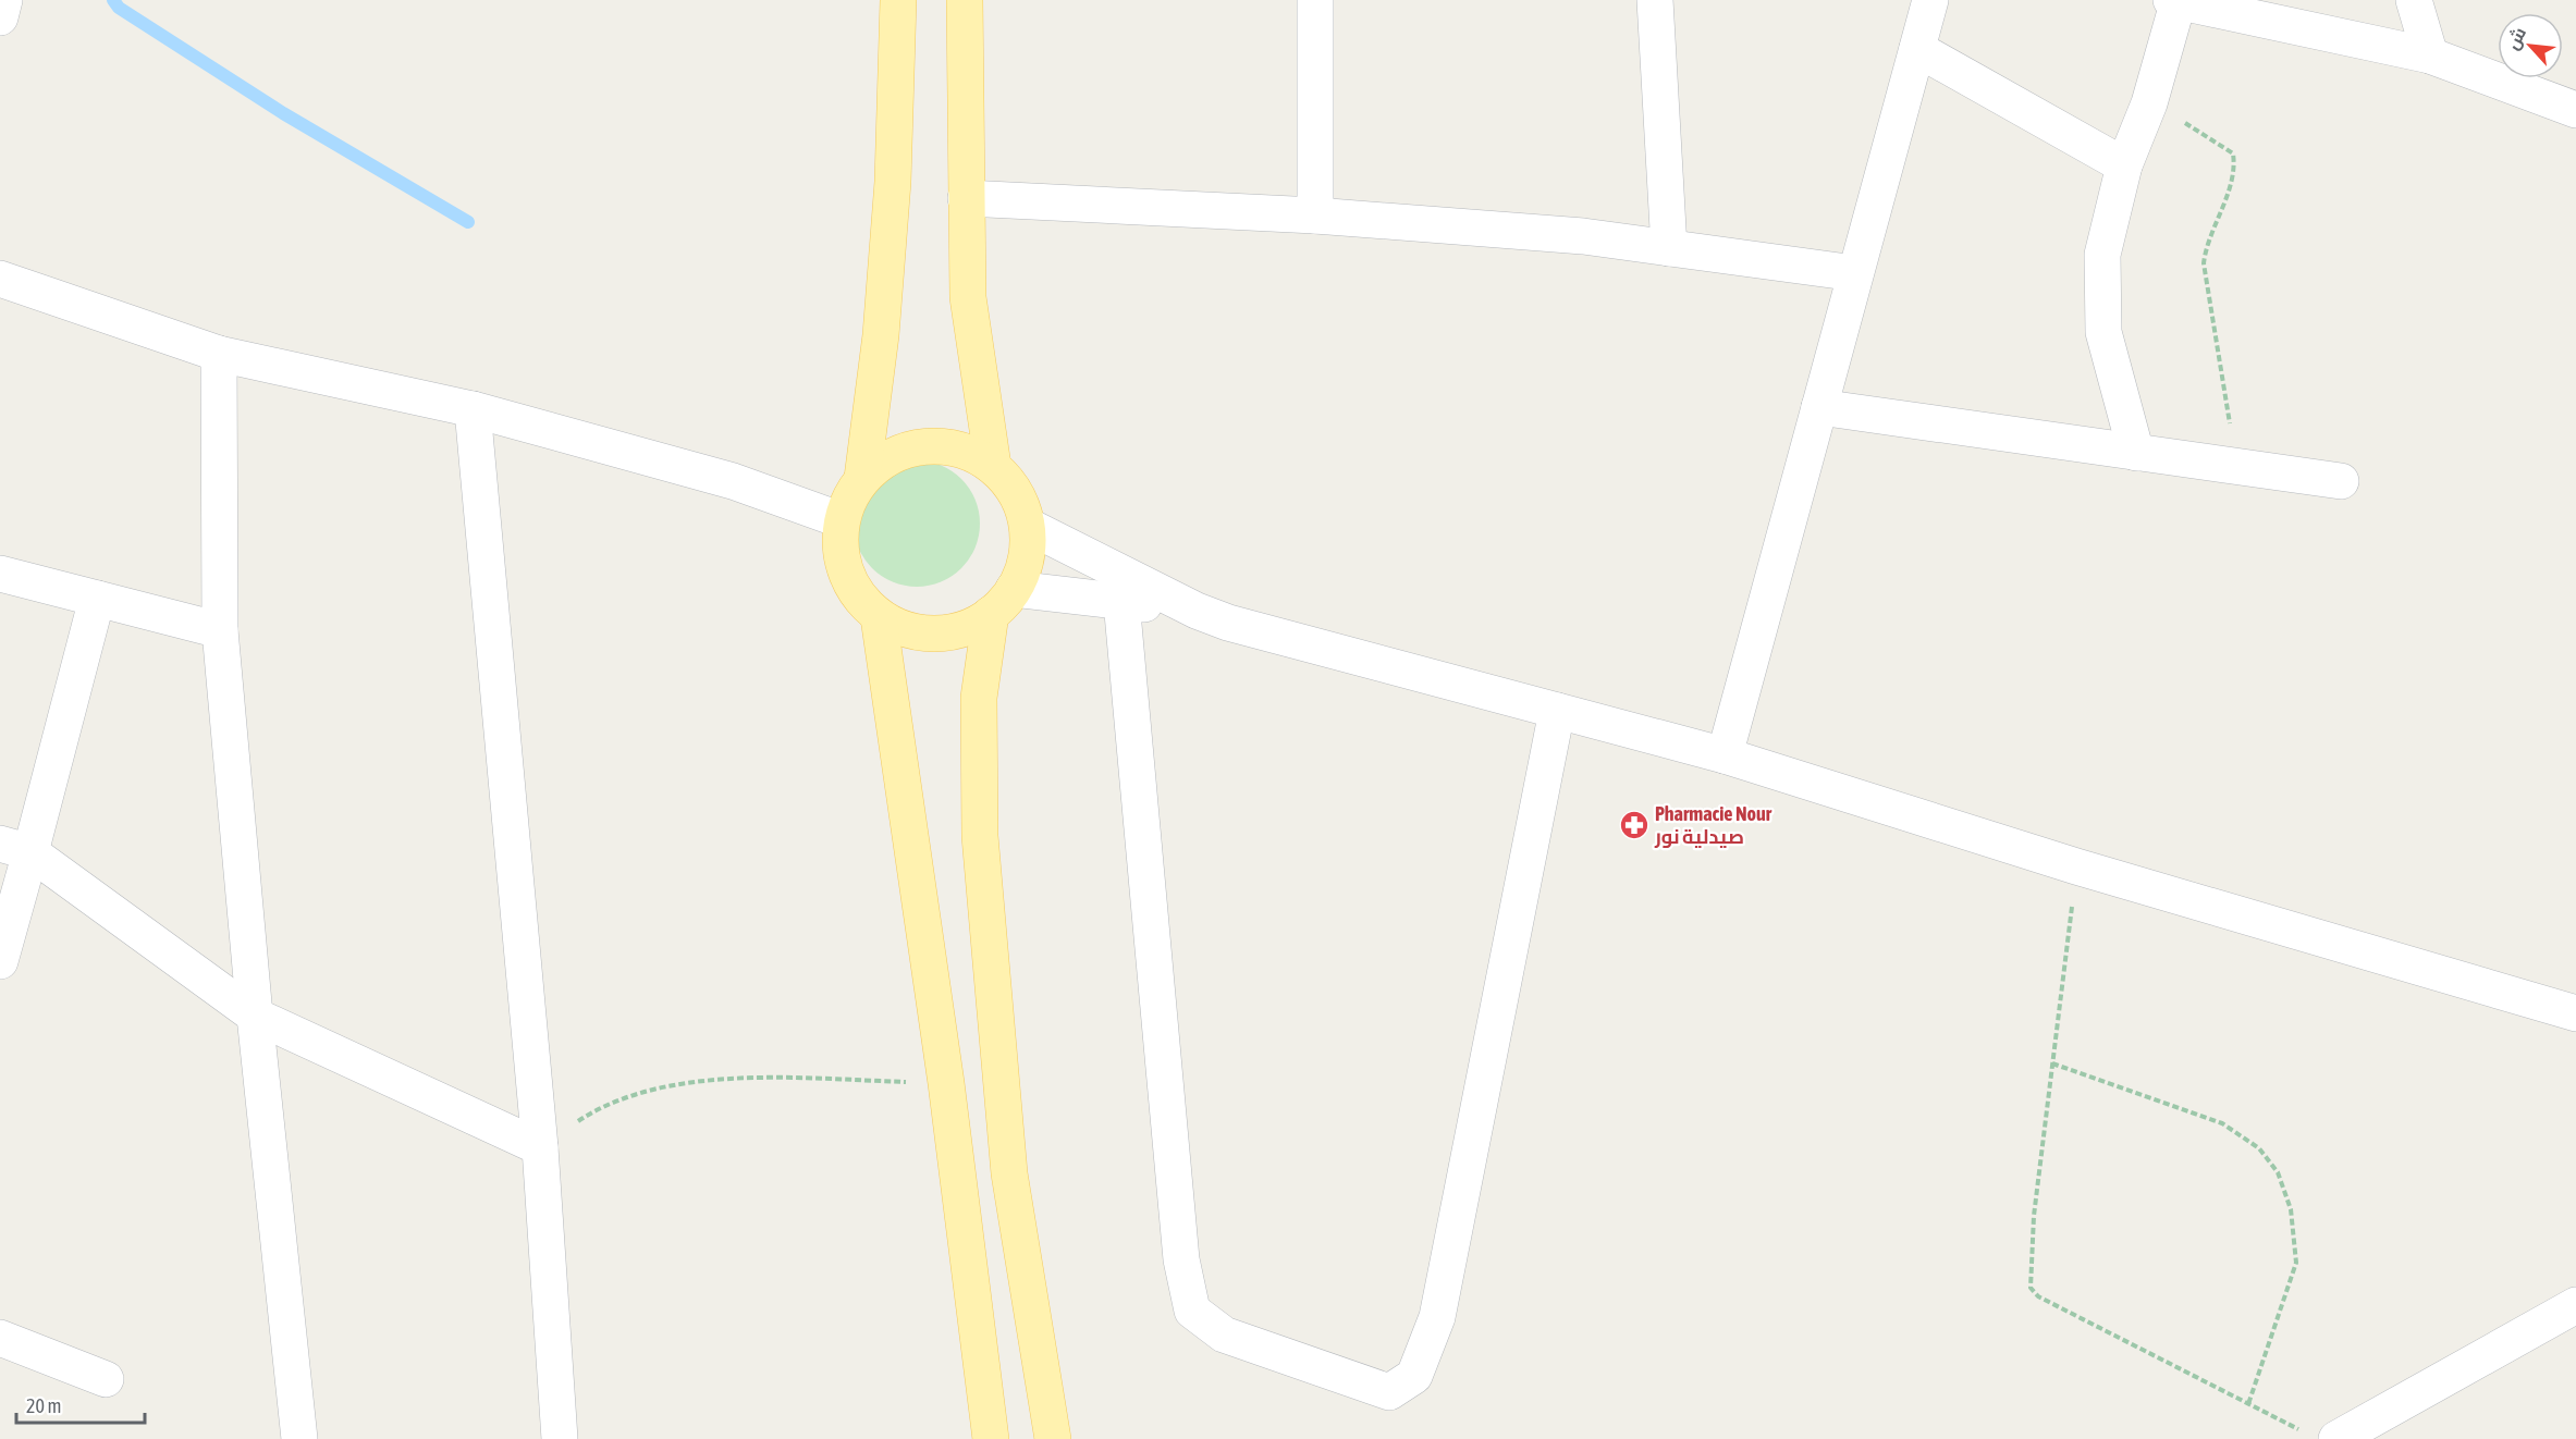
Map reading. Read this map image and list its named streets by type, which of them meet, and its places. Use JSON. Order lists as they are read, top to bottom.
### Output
{
  "places": {
    "pharmacy": ["Pharmacie Nour صيدلية نور"]
  },
  "scale_bar": "20 m",
  "north": "top left"
}
